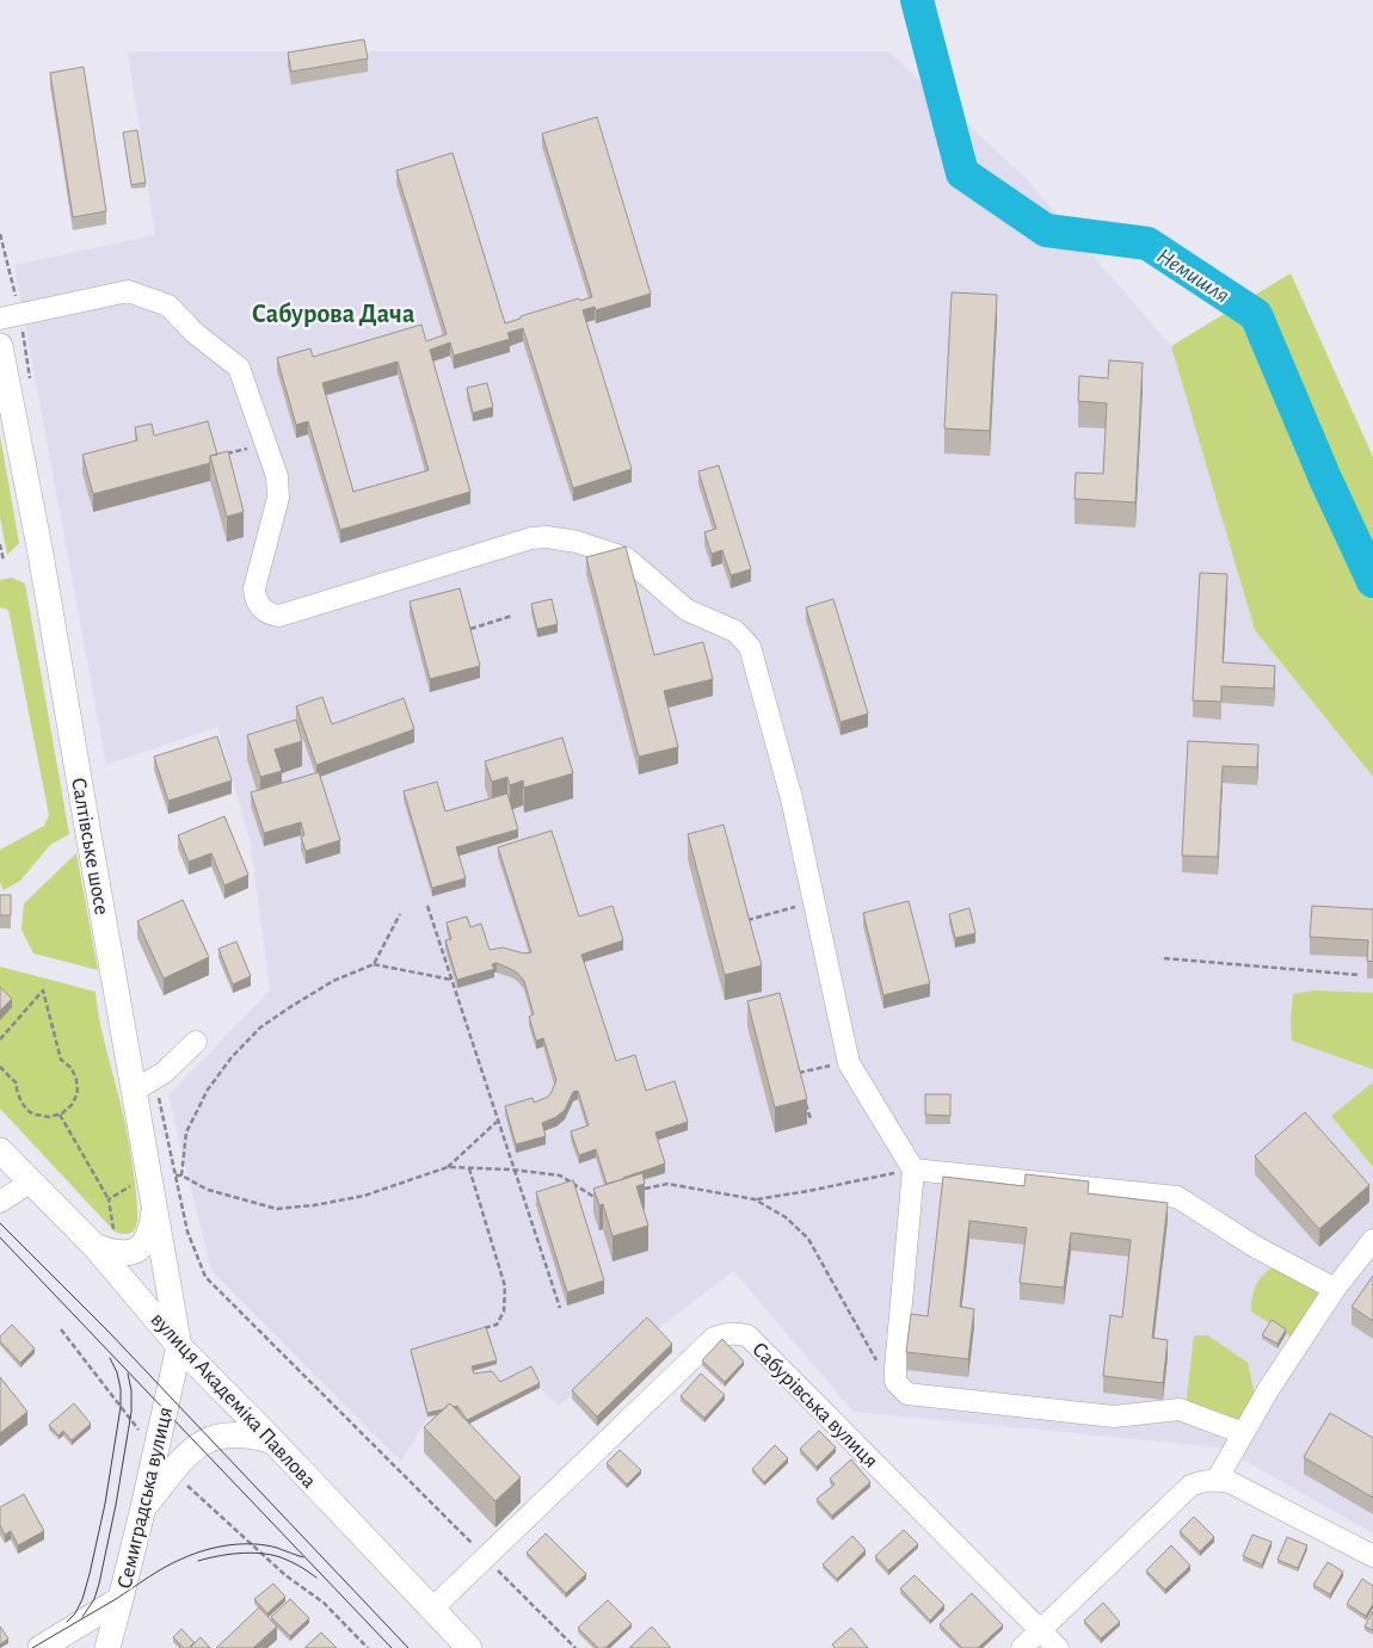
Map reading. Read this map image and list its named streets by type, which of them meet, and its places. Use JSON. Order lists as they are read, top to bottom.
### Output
{
  "streets": {
    "main road": ["Салтівське шосе", "вулиця Академіка Павлова", "Семиградська вулиця"],
    "street": ["Сабурівська вулиця"]
  },
  "crossings": [
    ["Салтівське шосе", "вулиця Академіка Павлова"],
    ["Салтівське шосе", "Семиградська вулиця"],
    ["вулиця Академіка Павлова", "Сабурівська вулиця"],
    ["вулиця Академіка Павлова", "Семиградська вулиця"]
  ],
  "districts": ["Сабурова Дача"],
  "water": ["Немишля"]
}
